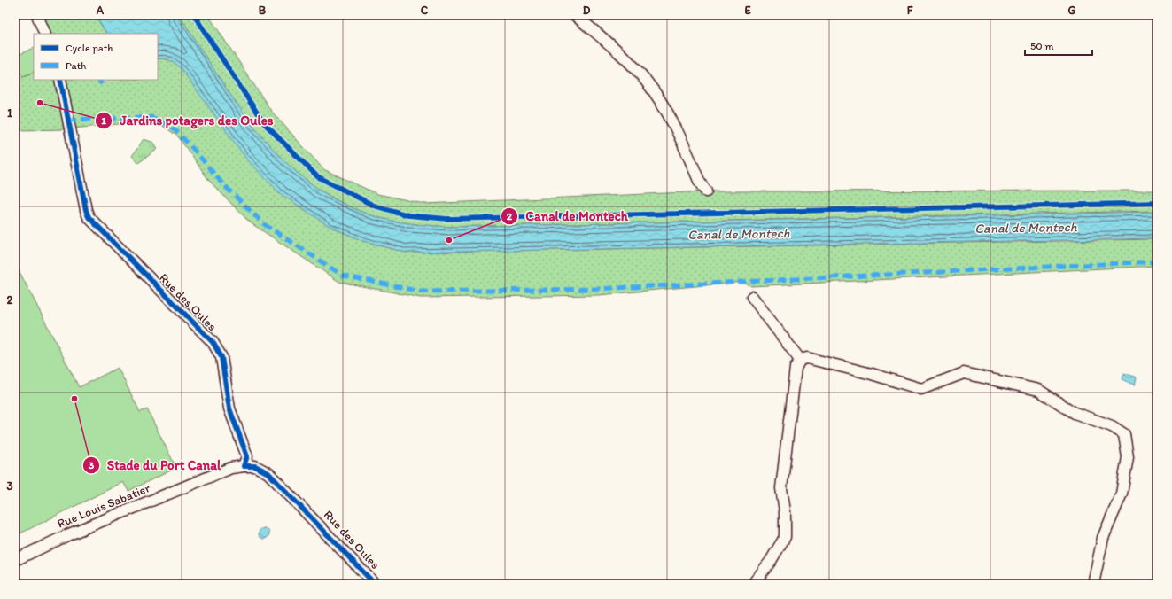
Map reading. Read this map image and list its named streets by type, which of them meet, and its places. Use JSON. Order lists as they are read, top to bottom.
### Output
{
  "streets": {
    "street": ["Rue des Oules", "Rue Louis Sabatier"]
  },
  "crossings": [
    ["Rue des Oules", "Rue Louis Sabatier"]
  ],
  "water": ["Canal de Montech"],
  "places": ["Jardins potagers des Oules", "Canal de Montech", "Stade du Port Canal"],
  "legend": ["Cycle path", "Path"],
  "scale_bar": "50 m",
  "grid": {
    "columns": [
      "A",
      "B",
      "C",
      "D",
      "E",
      "F",
      "G"
    ],
    "rows": ["1", "2", "3"]
  }
}
